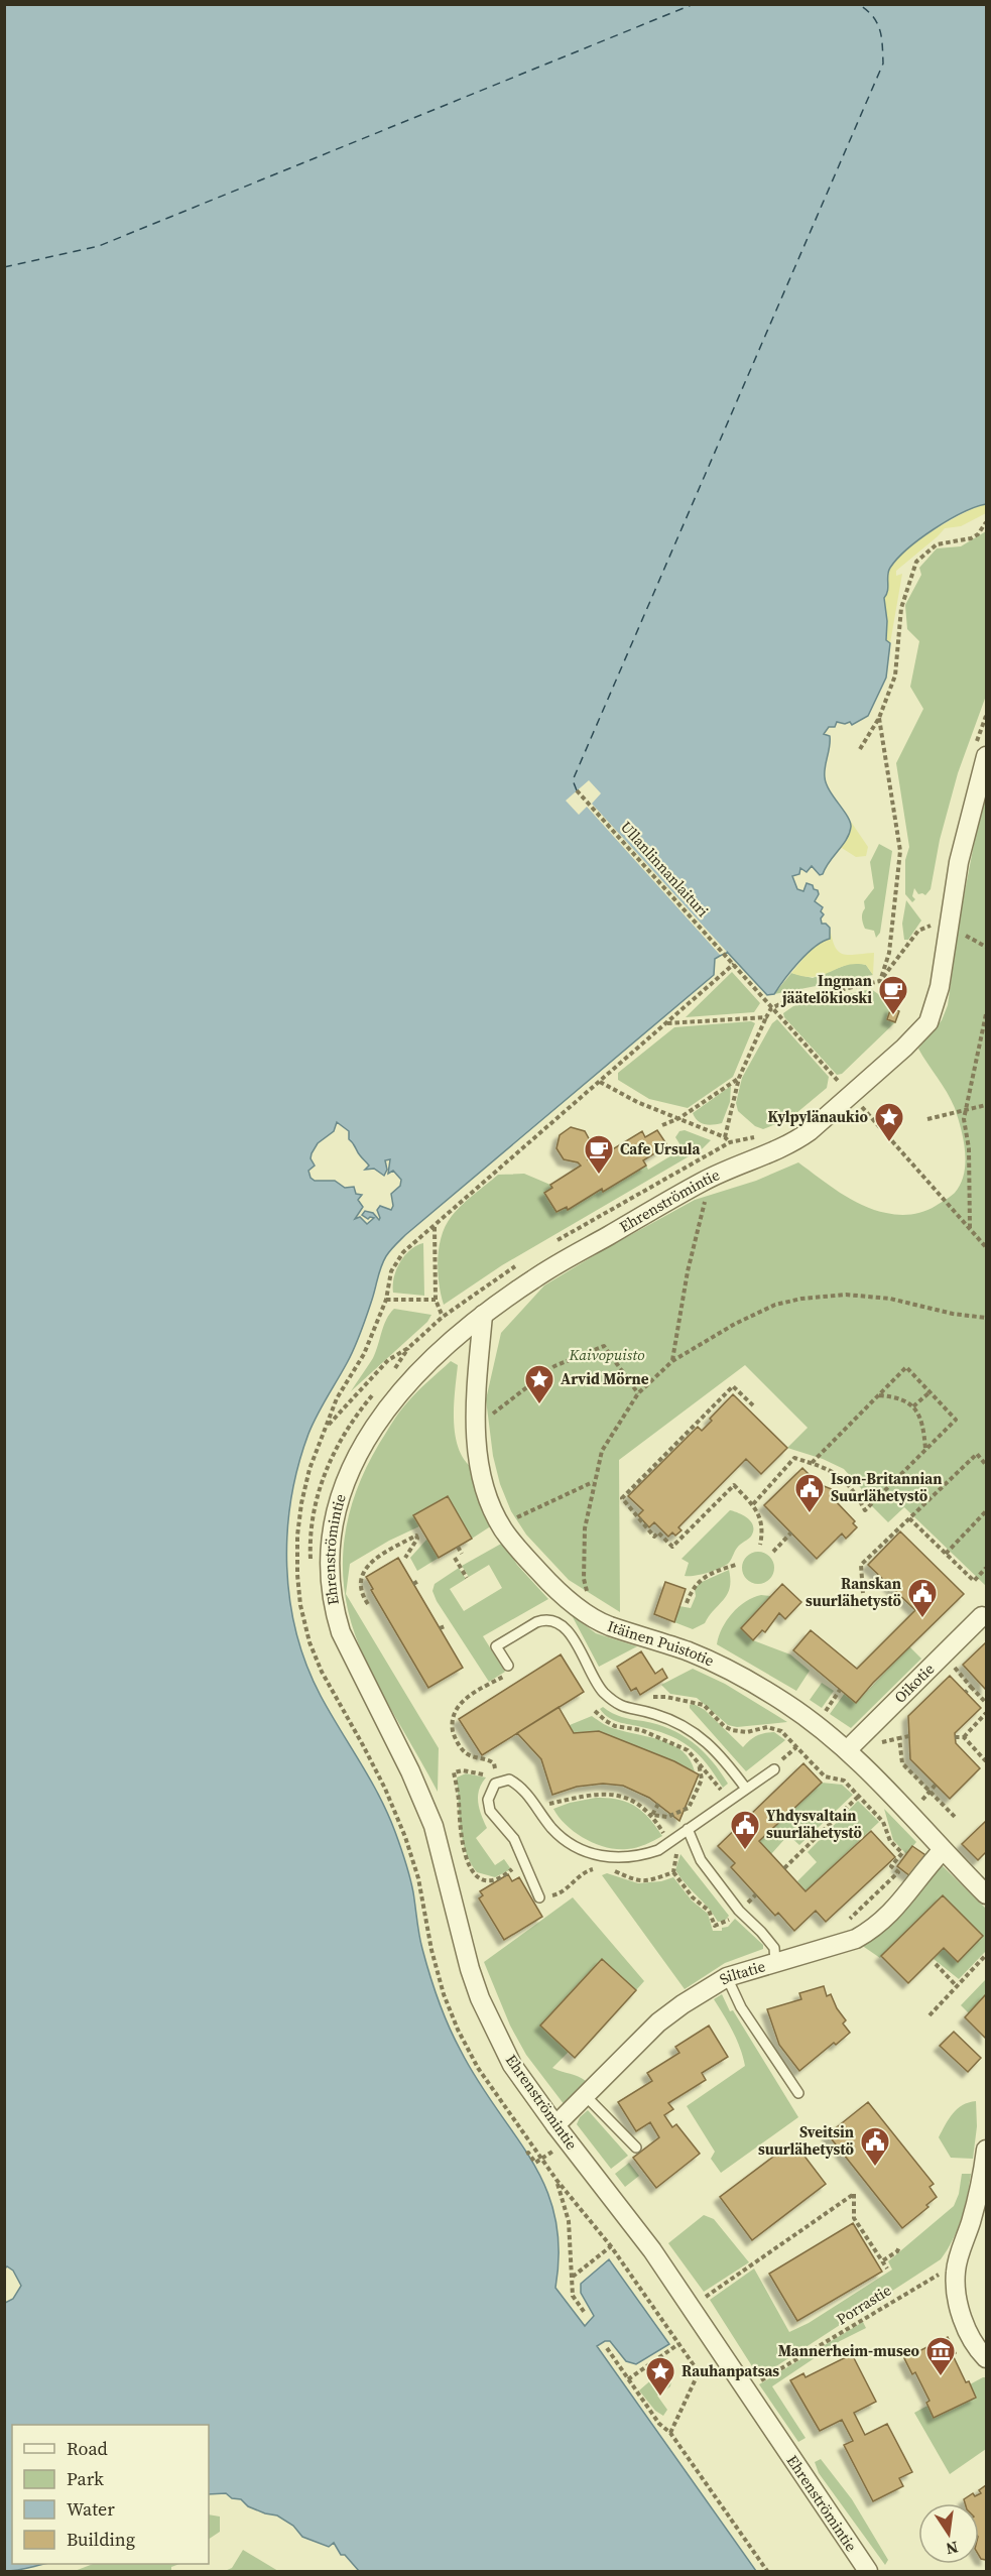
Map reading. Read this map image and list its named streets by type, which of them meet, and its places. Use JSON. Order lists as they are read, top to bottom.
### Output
{
  "streets": {
    "street": [
      "Ehrenströmintie",
      "Itäinen Puistotie",
      "Oikotie",
      "Siltatie"
    ],
    "path": ["Ullanlinnanlaituri", "Porrastie"]
  },
  "crossings": [
    ["Ullanlinnanlaituri", "Ehrenströmintie"],
    ["Ehrenströmintie", "Itäinen Puistotie"],
    ["Ehrenströmintie", "Siltatie"],
    ["Itäinen Puistotie", "Oikotie"],
    ["Itäinen Puistotie", "Siltatie"]
  ],
  "parks": ["Kaivopuisto"],
  "places": {
    "cafe": ["Ingman jäätelökioski", "Cafe Ursula"],
    "place": ["Kylpylänaukio", "Arvid Mörne", "Rauhanpatsas"],
    "public building": [
      "Ison-Britannian Suurlähetystö",
      "Ranskan suurlähetystö",
      "Yhdysvaltain suurlähetystö",
      "Sveitsin suurlähetystö"
    ],
    "museum": ["Mannerheim-museo"]
  },
  "legend": [
    "Road",
    "Park",
    "Water",
    "Building"
  ],
  "north": "bottom"
}
